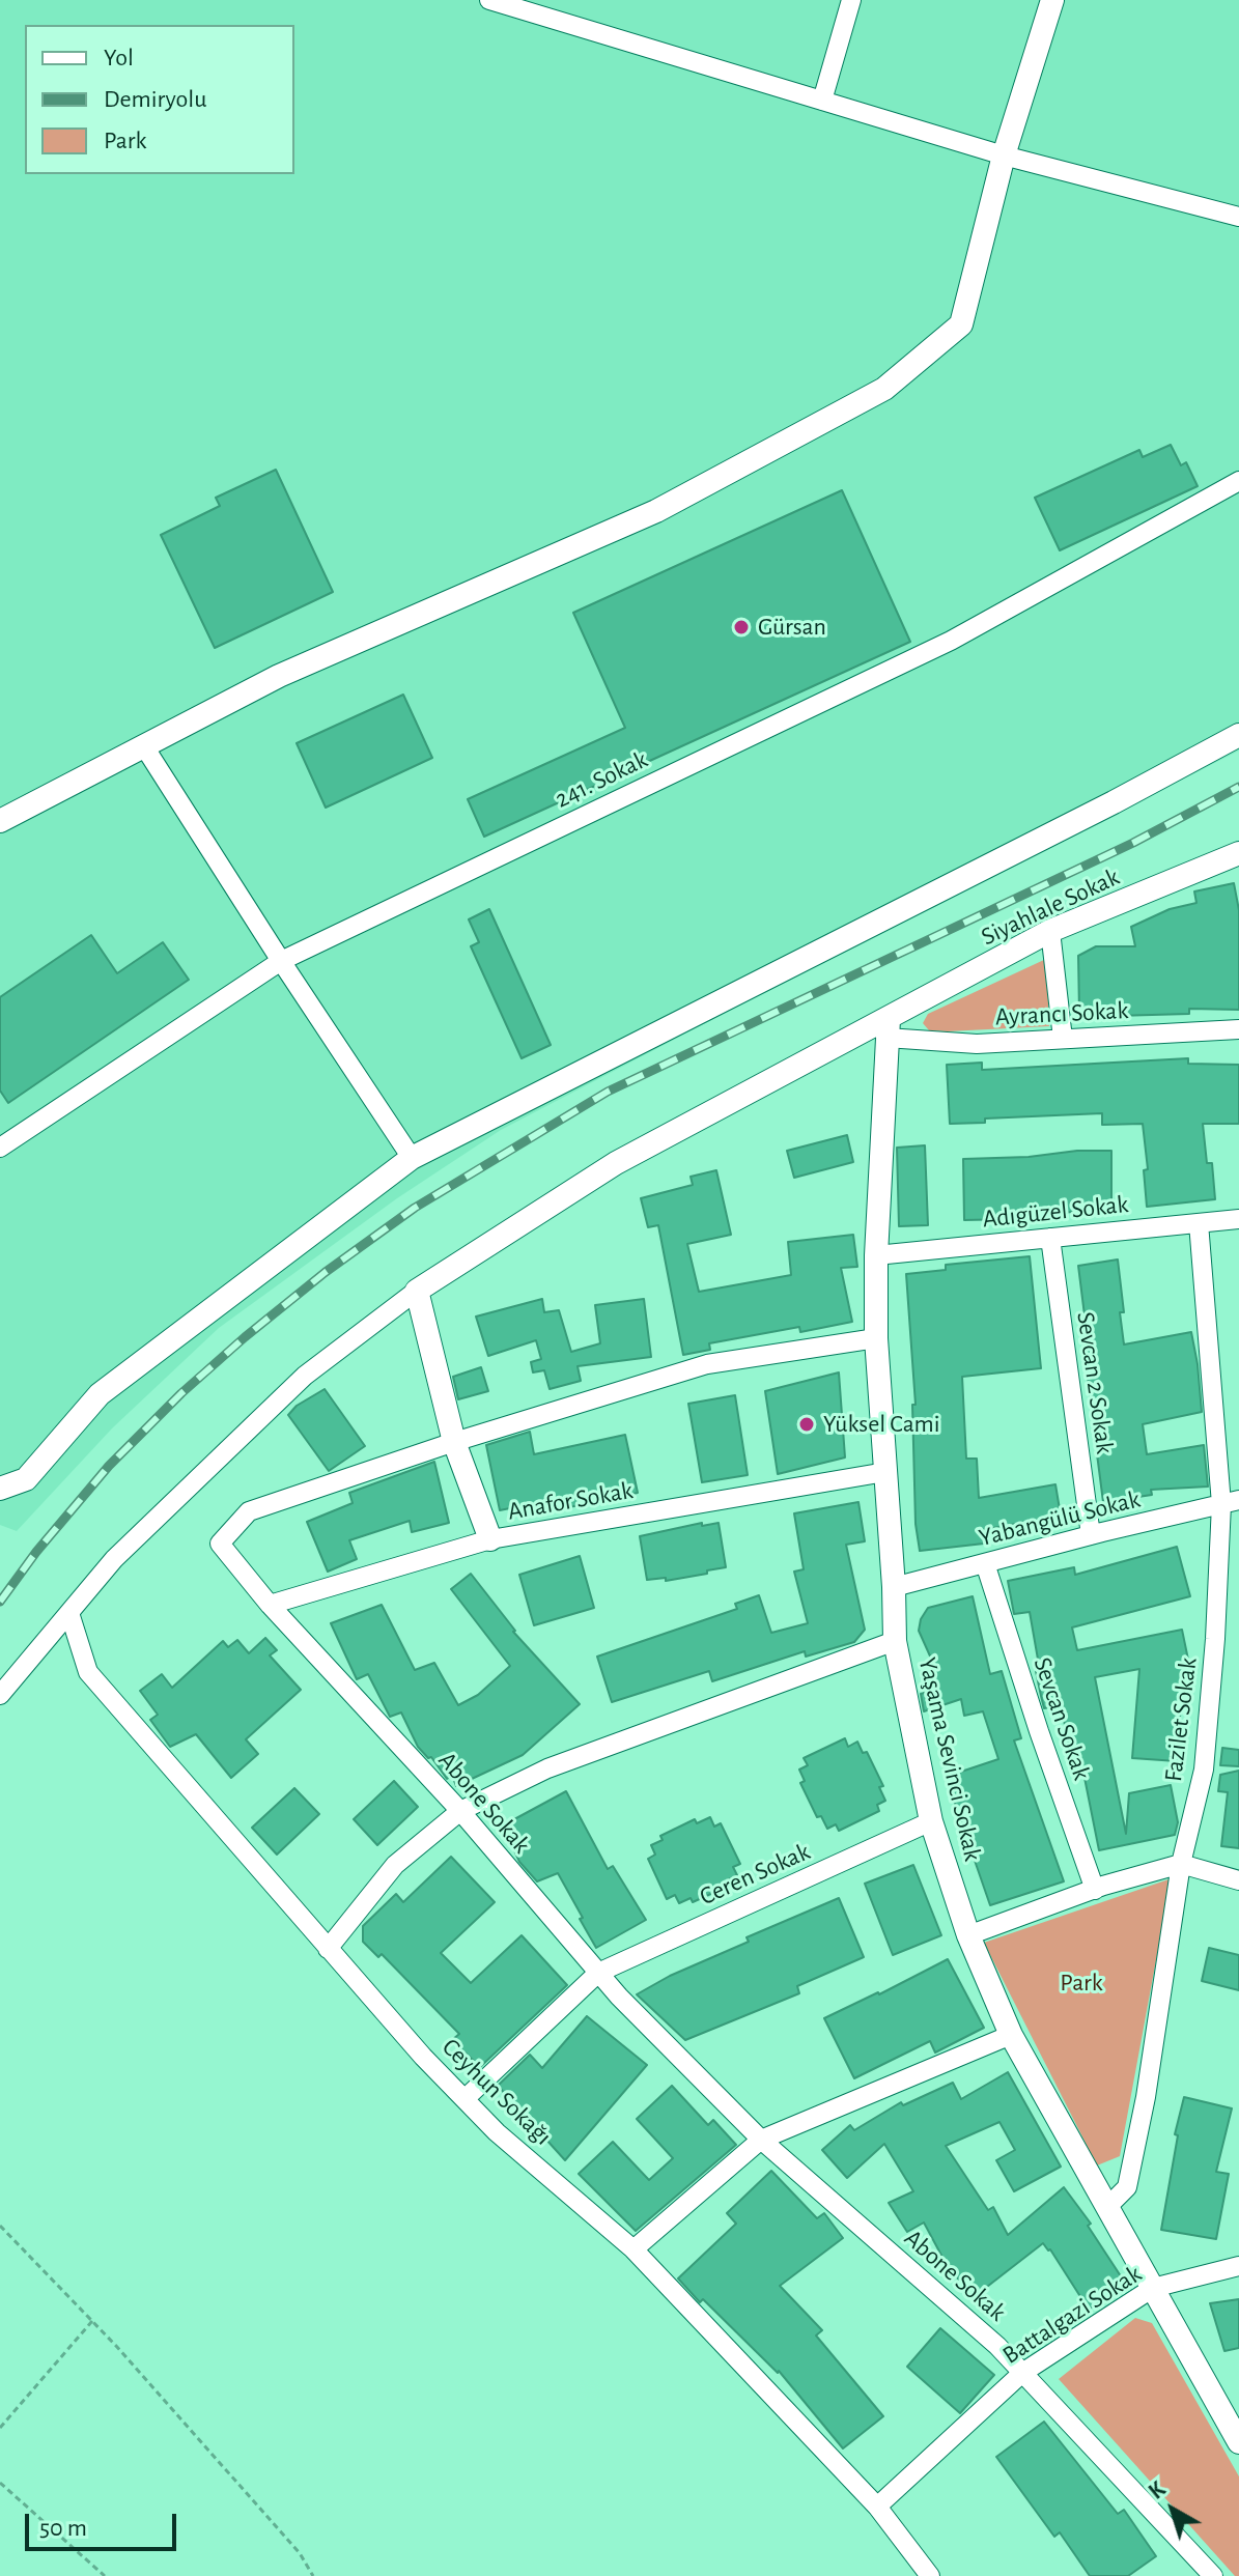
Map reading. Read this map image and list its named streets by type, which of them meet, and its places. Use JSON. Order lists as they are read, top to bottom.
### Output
{
  "streets": {
    "street": [
      "241. Sokak",
      "Siyahlale Sokak",
      "Ayrancı Sokak",
      "Adıgüzel Sokak",
      "Sevcan 2 Sokak",
      "Anafor Sokak",
      "Yabangülü Sokak",
      "Sevcan Sokak",
      "Fazilet Sokak",
      "Yaşama Sevinci Sokak",
      "Abone Sokak",
      "Ceren Sokak",
      "Ceyhun Sokağı",
      "Battalgazi Sokak"
    ]
  },
  "crossings": [
    ["Siyahlale Sokak", "Ayrancı Sokak"],
    ["Siyahlale Sokak", "Yaşama Sevinci Sokak"],
    ["Ayrancı Sokak", "Yaşama Sevinci Sokak"],
    ["Adıgüzel Sokak", "Sevcan 2 Sokak"],
    ["Adıgüzel Sokak", "Fazilet Sokak"],
    ["Adıgüzel Sokak", "Yaşama Sevinci Sokak"],
    ["Sevcan 2 Sokak", "Yabangülü Sokak"],
    ["Anafor Sokak", "Yaşama Sevinci Sokak"],
    ["Anafor Sokak", "Abone Sokak"],
    ["Yabangülü Sokak", "Sevcan Sokak"],
    ["Yabangülü Sokak", "Fazilet Sokak"],
    ["Yabangülü Sokak", "Yaşama Sevinci Sokak"],
    ["Fazilet Sokak", "Yaşama Sevinci Sokak"],
    ["Yaşama Sevinci Sokak", "Abone Sokak"],
    ["Yaşama Sevinci Sokak", "Ceren Sokak"],
    ["Yaşama Sevinci Sokak", "Battalgazi Sokak"],
    ["Abone Sokak", "Ceren Sokak"],
    ["Abone Sokak", "Battalgazi Sokak"],
    ["Ceren Sokak", "Ceyhun Sokağı"],
    ["Ceyhun Sokağı", "Battalgazi Sokak"]
  ],
  "parks": ["Park"],
  "places": ["Gürsan", "Yüksel Cami"],
  "legend": ["Yol", "Demiryolu", "Park"],
  "scale_bar": "50 m",
  "north": "top left"
}
